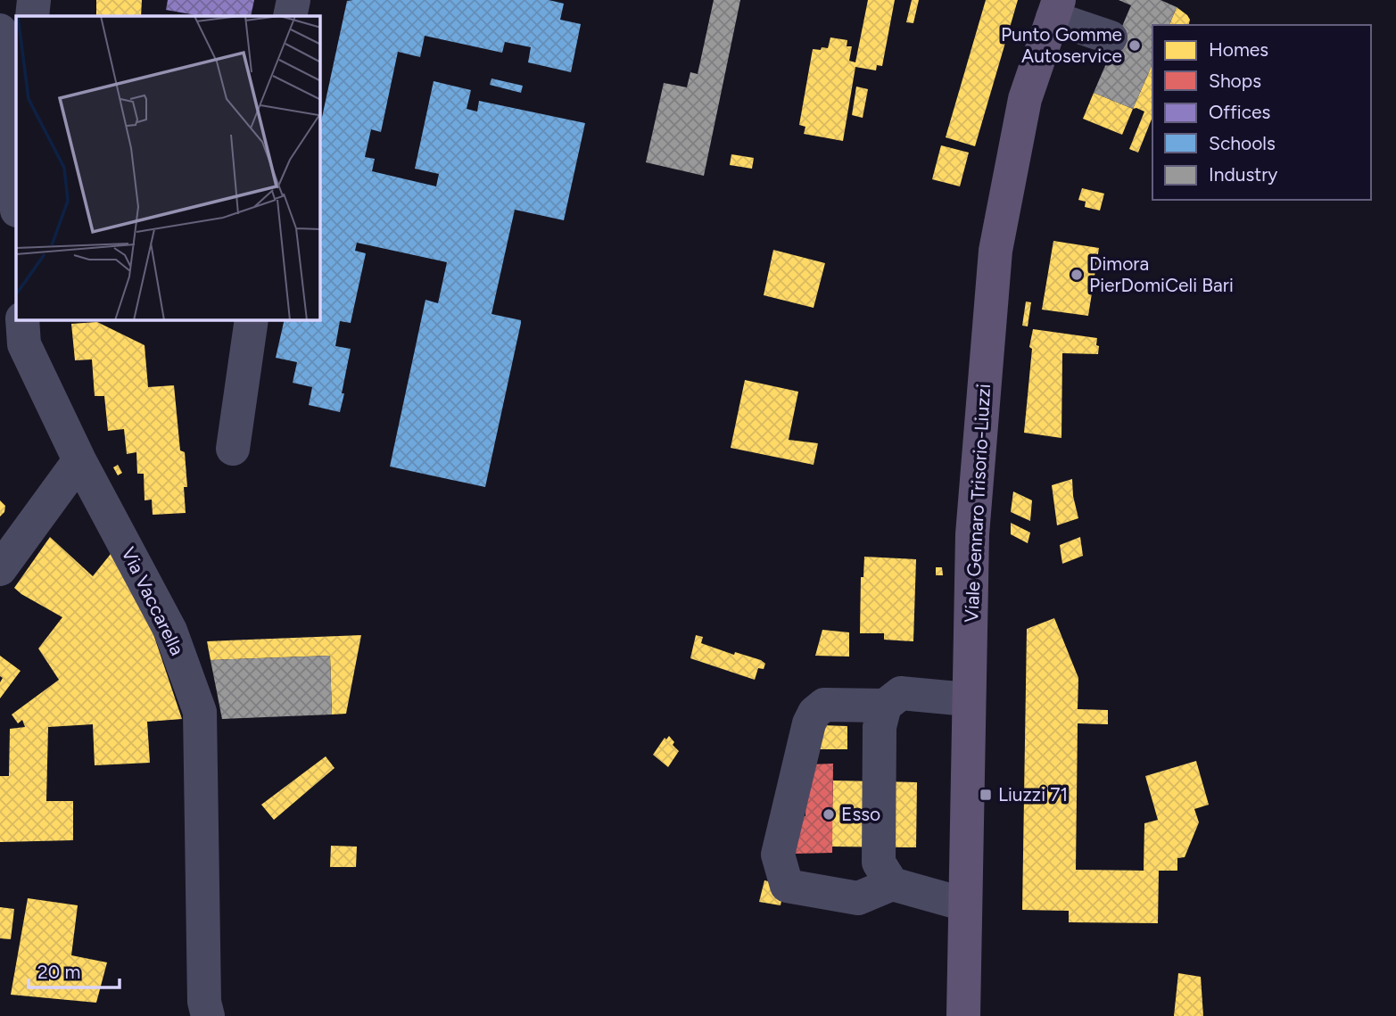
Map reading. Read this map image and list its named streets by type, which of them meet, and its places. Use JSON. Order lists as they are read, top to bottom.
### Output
{
  "streets": {
    "main road": ["Viale Gennaro Trisorio-Liuzzi"],
    "street": ["Via Vaccarella"]
  },
  "places": {
    "other": ["Punto Gomme Autoservice", "Dimora PierDomiCeli Bari", "Esso"],
    "transit": ["Liuzzi 71"]
  },
  "legend": [
    "Homes",
    "Shops",
    "Offices",
    "Schools",
    "Industry"
  ],
  "scale_bar": "20 m"
}
